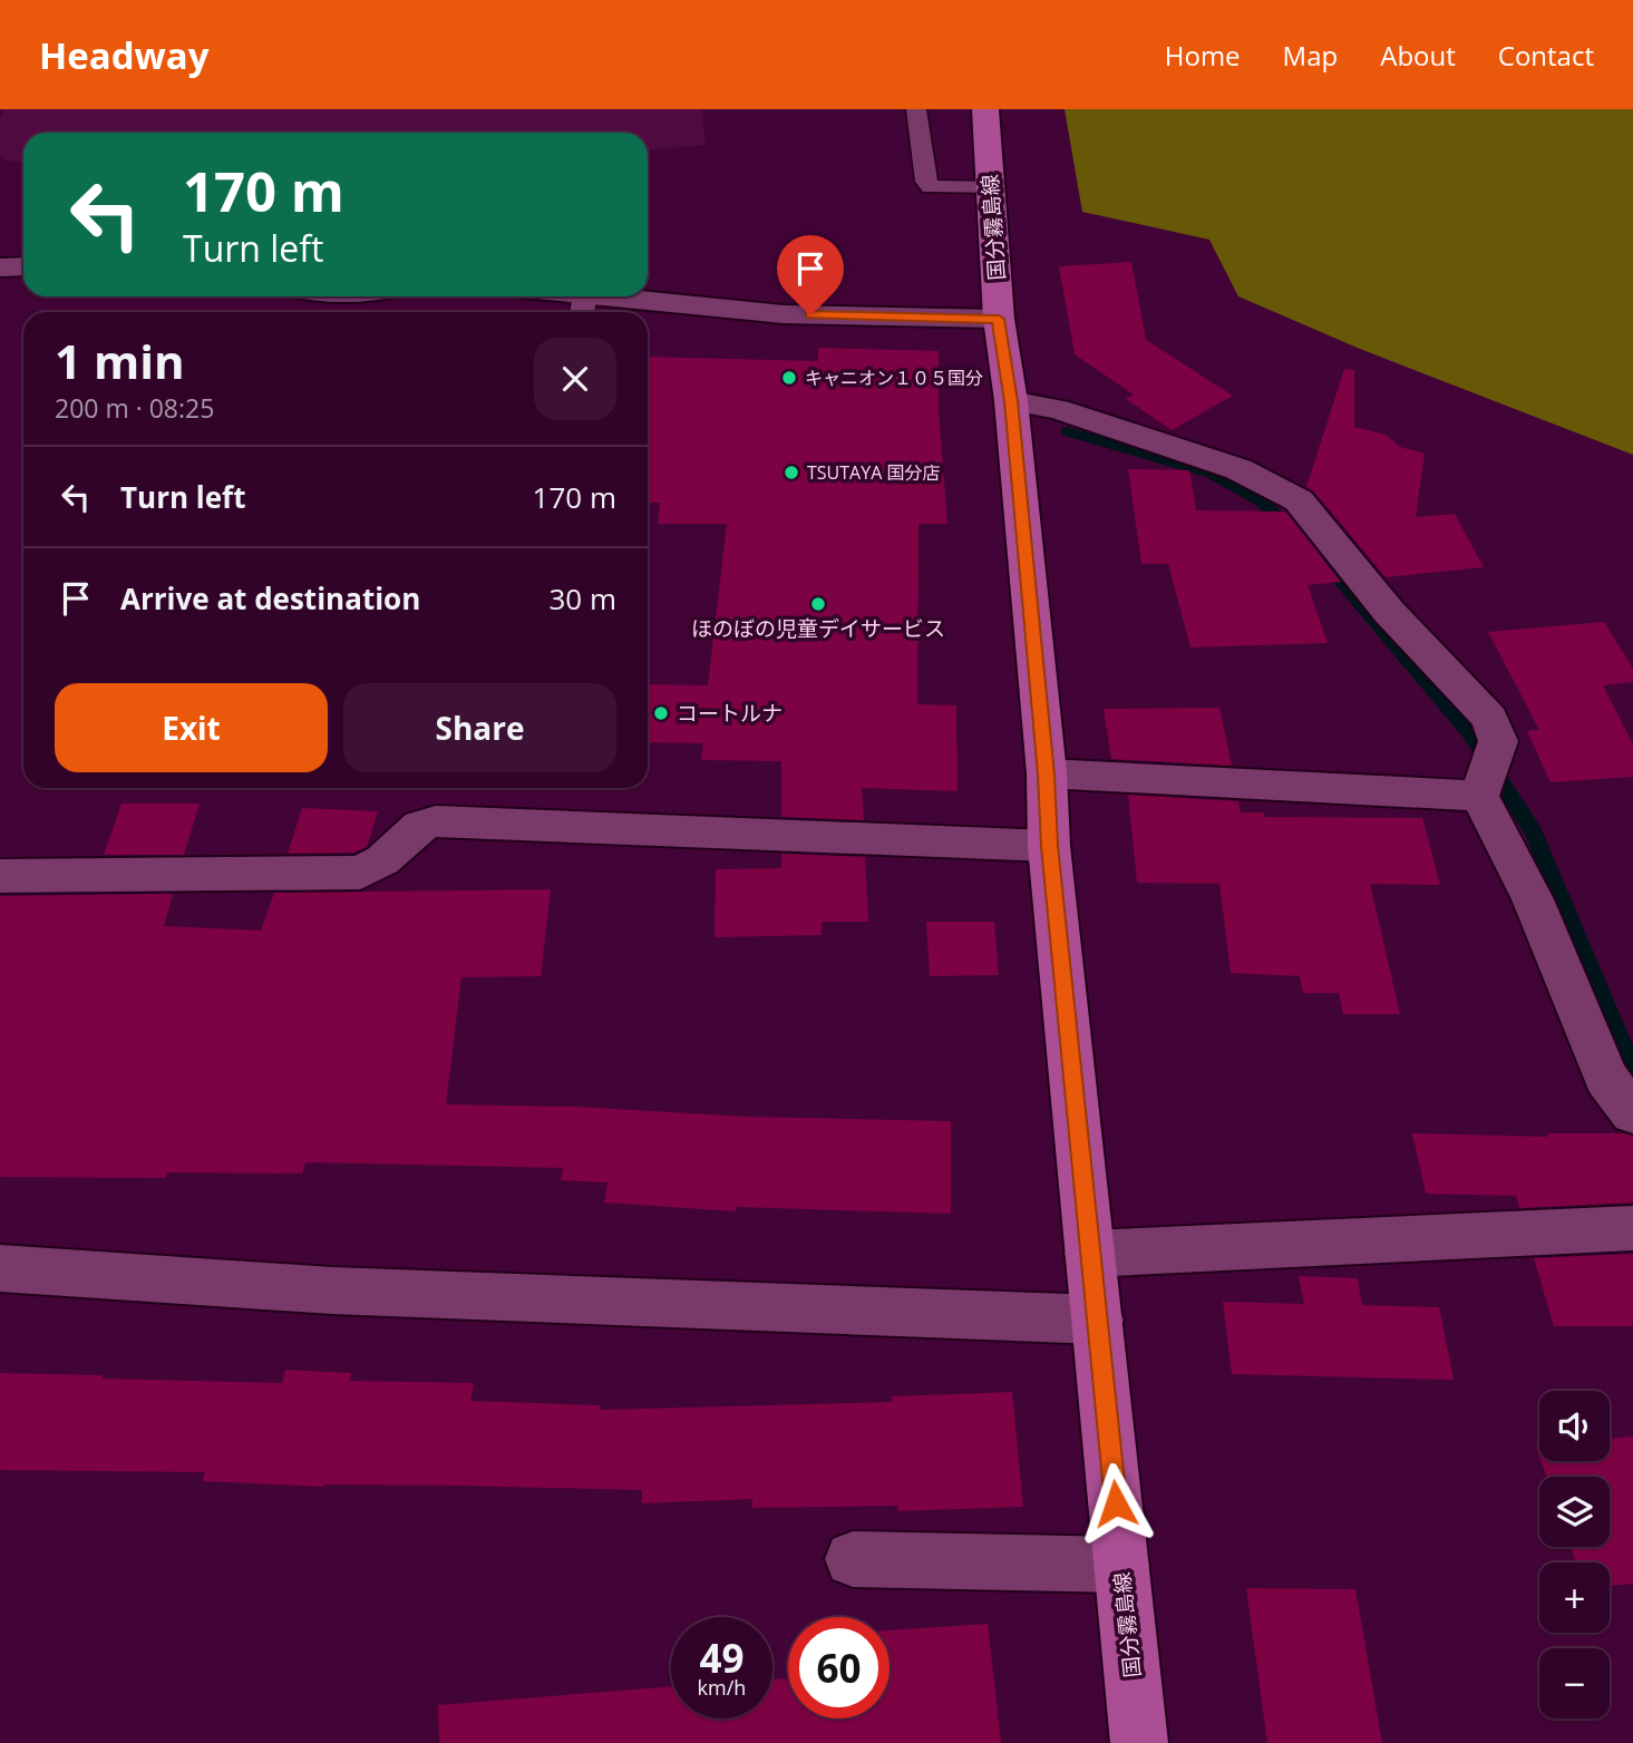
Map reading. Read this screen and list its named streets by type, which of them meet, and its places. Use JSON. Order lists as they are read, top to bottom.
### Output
{
  "streets": {
    "main road": ["国分霧島線"]
  },
  "places": [
    "キャニオン１０５国分",
    "TSUTAYA 国分店",
    "ほのぼの児童デイサービス",
    "コートルナ"
  ],
  "page": {
    "header": "Headway",
    "nav": [
      "Home",
      "Map",
      "About",
      "Contact"
    ],
    "turn": ["170 m", "Turn left"],
    "heading": ["1 min", "200 m · 08:25"],
    "list": [
      {
        "name": "Turn left",
        "value": "170 m"
      },
      {
        "name": "Arrive at destination",
        "value": "30 m"
      }
    ],
    "buttons": ["Exit", "Share"],
    "map_buttons": ["+", "−"],
    "speed": "49 km/h",
    "limit": "60"
  }
}
